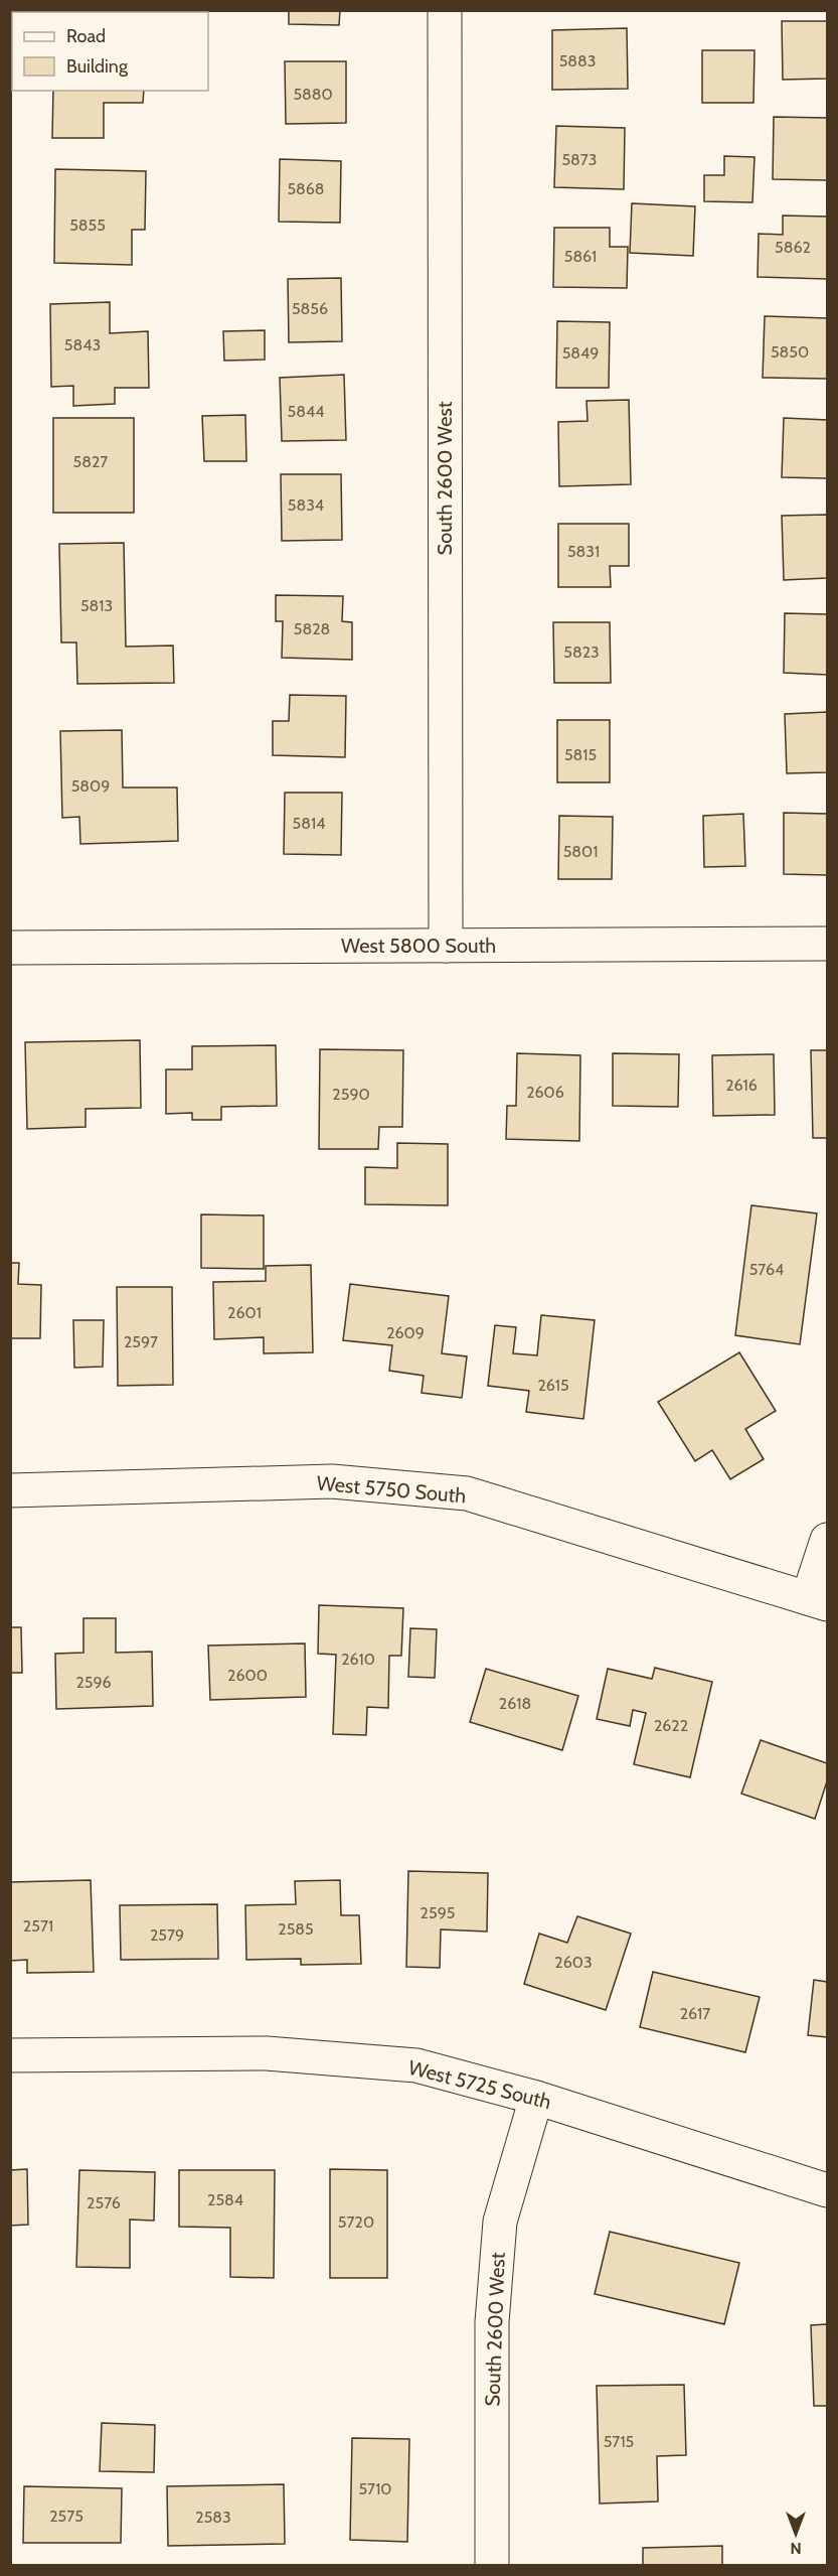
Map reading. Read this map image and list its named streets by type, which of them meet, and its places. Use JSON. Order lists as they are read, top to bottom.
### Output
{
  "streets": {
    "street": [
      "South 2600 West",
      "West 5800 South",
      "West 5750 South",
      "West 5725 South"
    ]
  },
  "crossings": [
    ["South 2600 West", "West 5800 South"],
    ["South 2600 West", "West 5725 South"]
  ],
  "house_numbers": [
    "5883",
    "5880",
    "5873",
    "5868",
    "5855",
    "5862",
    "5861",
    "5856",
    "5843",
    "5850",
    "5849",
    "5844",
    "5827",
    "5834",
    "5831",
    "5813",
    "5828",
    "5823",
    "5815",
    "5809",
    "5814",
    "5801",
    "2616",
    "2606",
    "2590",
    "5764",
    "2601",
    "2609",
    "2597",
    "2615",
    "2610",
    "2600",
    "2596",
    "2618",
    "2622",
    "2595",
    "2571",
    "2585",
    "2579",
    "2603",
    "2617",
    "2584",
    "2576",
    "5720",
    "5715",
    "5710",
    "2575",
    "2583"
  ],
  "legend": ["Road", "Building"],
  "north": "bottom"
}
